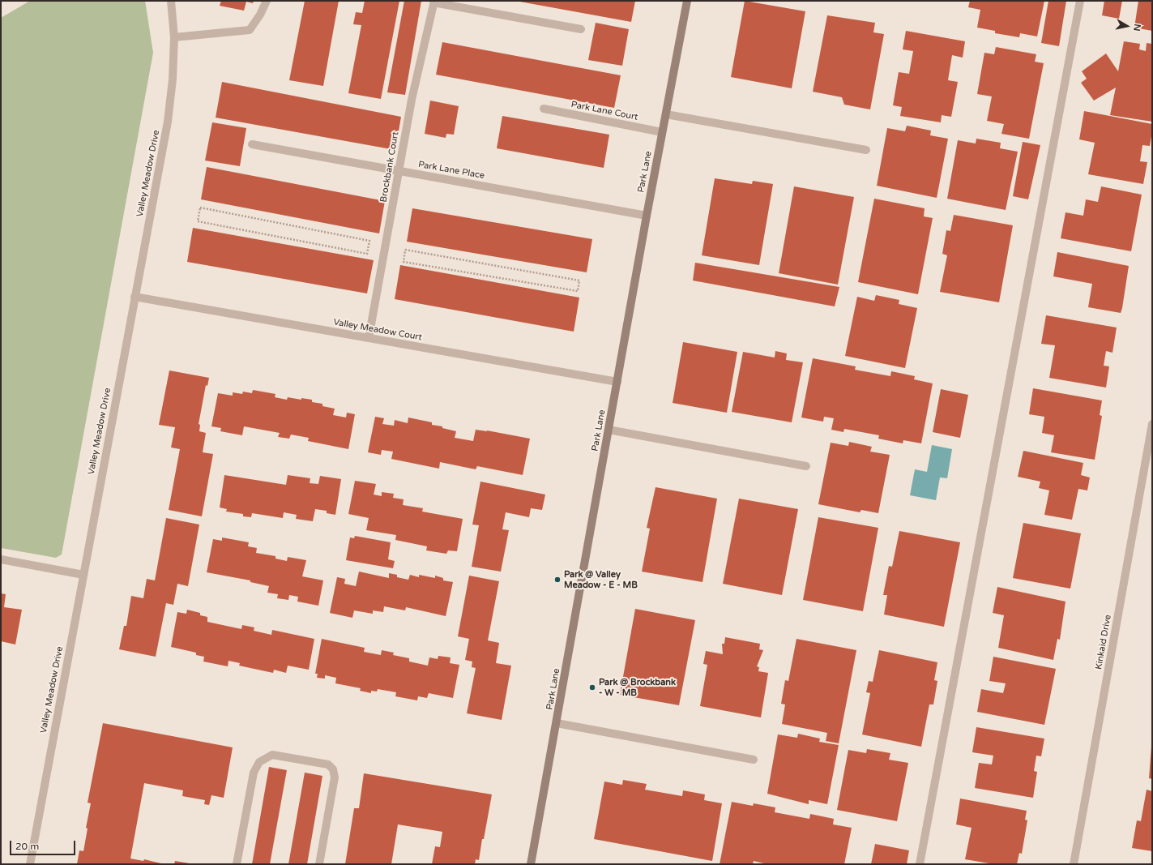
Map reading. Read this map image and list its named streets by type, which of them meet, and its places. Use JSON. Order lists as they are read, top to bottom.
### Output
{
  "streets": {
    "street": [
      "Park Lane Court",
      "Brockbank Court",
      "Park Lane Place",
      "Park Lane",
      "Valley Meadow Drive",
      "Valley Meadow Court",
      "Kinkaid Drive"
    ]
  },
  "crossings": [
    ["Park Lane Court", "Park Lane"],
    ["Brockbank Court", "Park Lane Place"],
    ["Brockbank Court", "Valley Meadow Court"],
    ["Park Lane Place", "Park Lane"],
    ["Park Lane", "Valley Meadow Court"],
    ["Valley Meadow Drive", "Valley Meadow Court"]
  ],
  "places": ["Park @ Valley Meadow - E - MB", "Park @ Brockbank - W - MB"],
  "scale_bar": "20 m",
  "north": "right"
}
